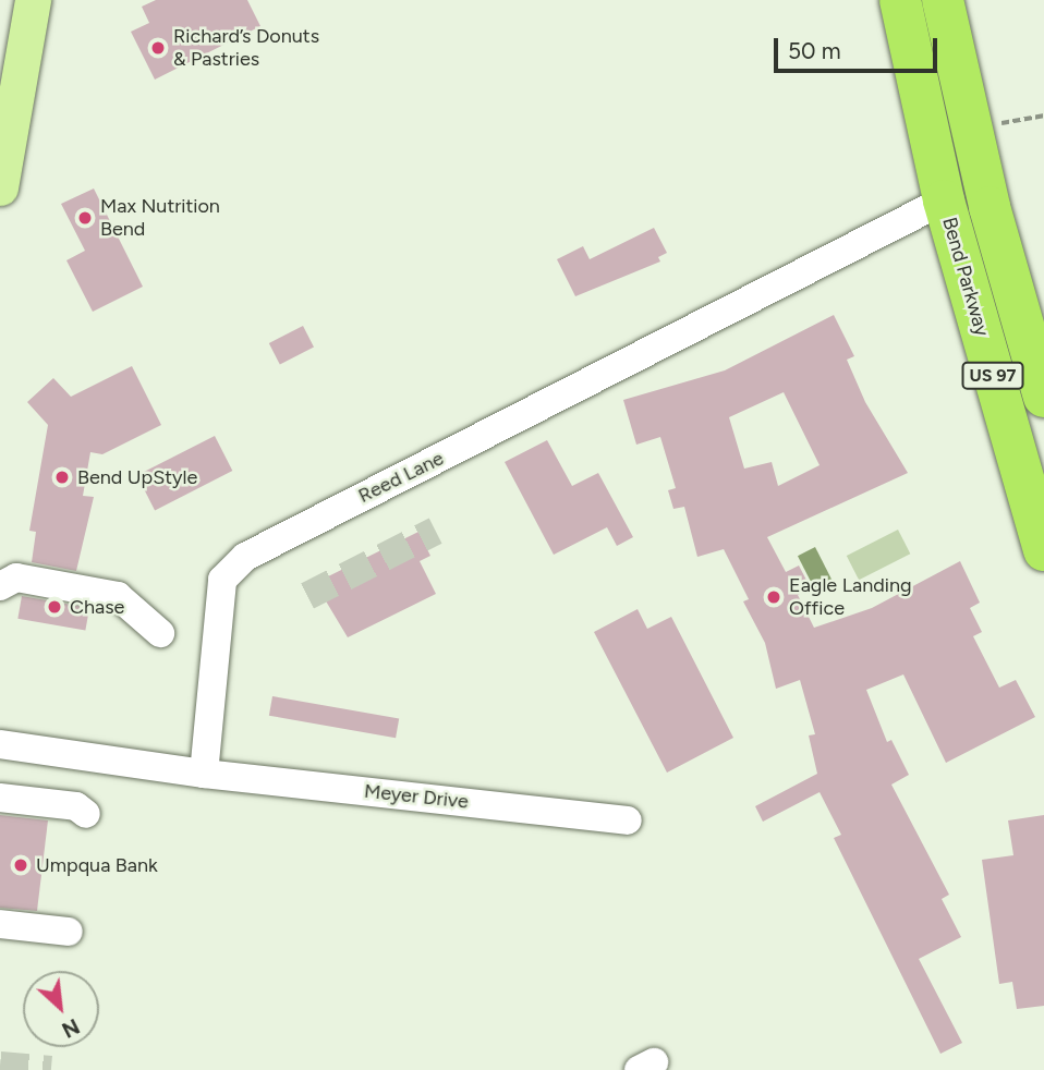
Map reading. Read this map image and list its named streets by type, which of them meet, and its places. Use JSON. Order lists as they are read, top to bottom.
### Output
{
  "streets": {
    "highway": ["Bend Parkway", "US 97"],
    "street": ["Reed Lane", "Meyer Drive"]
  },
  "crossings": [
    ["Bend Parkway", "Reed Lane"],
    ["Reed Lane", "Meyer Drive"]
  ],
  "places": [
    "Richard’s Donuts & Pastries",
    "Max Nutrition Bend",
    "Bend UpStyle",
    "Eagle Landing Office",
    "Chase",
    "Umpqua Bank"
  ],
  "scale_bar": "50 m",
  "north": "bottom right"
}
